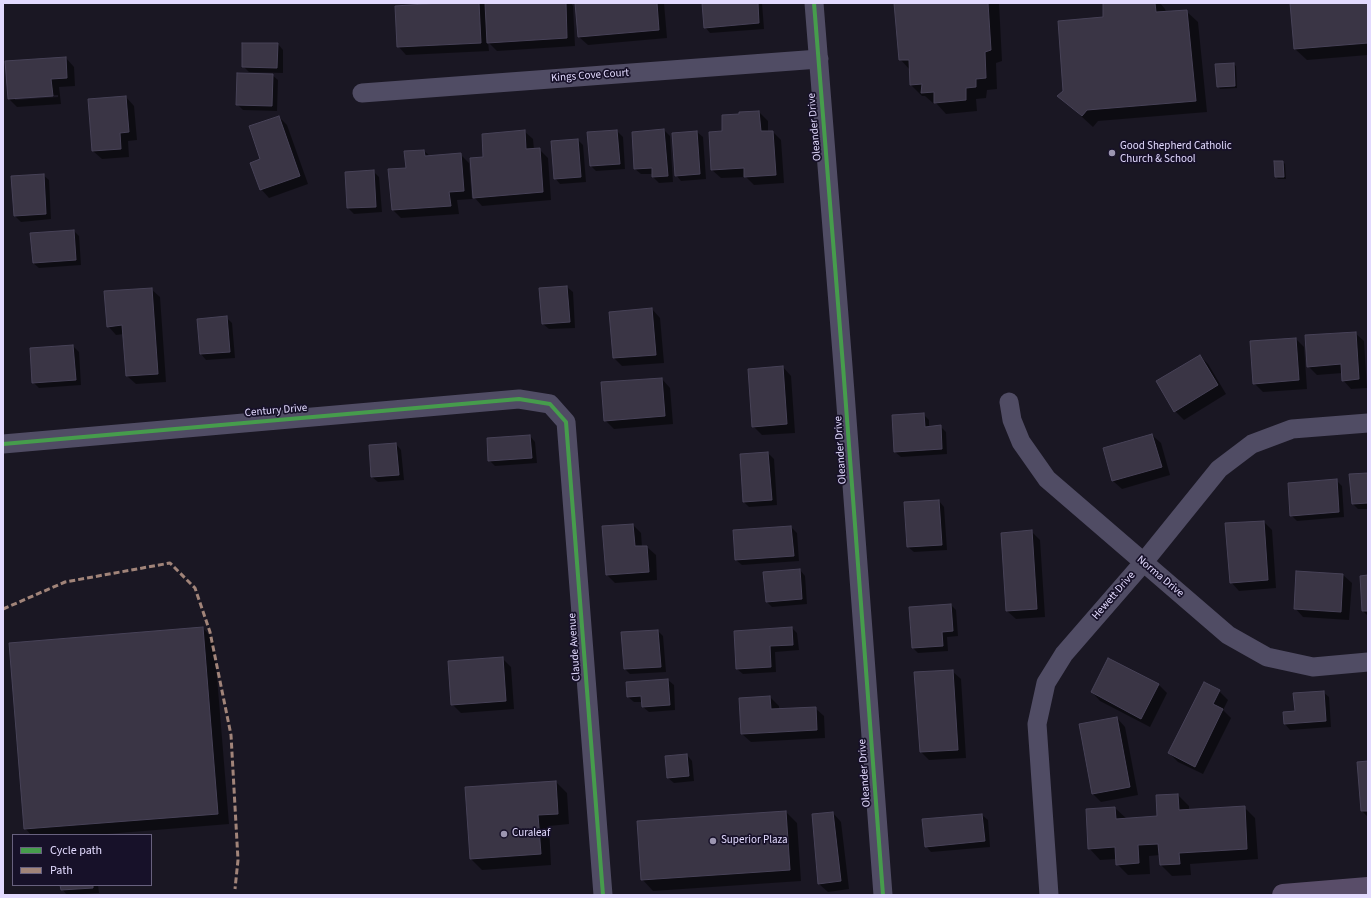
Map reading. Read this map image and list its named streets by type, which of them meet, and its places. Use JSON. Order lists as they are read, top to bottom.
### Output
{
  "streets": {
    "street": [
      "Kings Cove Court",
      "Oleander Drive",
      "Century Drive",
      "Norma Drive",
      "Hewett Drive",
      "Claude Avenue"
    ]
  },
  "crossings": [
    ["Kings Cove Court", "Oleander Drive"],
    ["Century Drive", "Claude Avenue"],
    ["Norma Drive", "Hewett Drive"]
  ],
  "places": ["Good Shepherd Catholic Church & School", "Curaleaf", "Superior Plaza"],
  "legend": ["Cycle path", "Path"]
}
